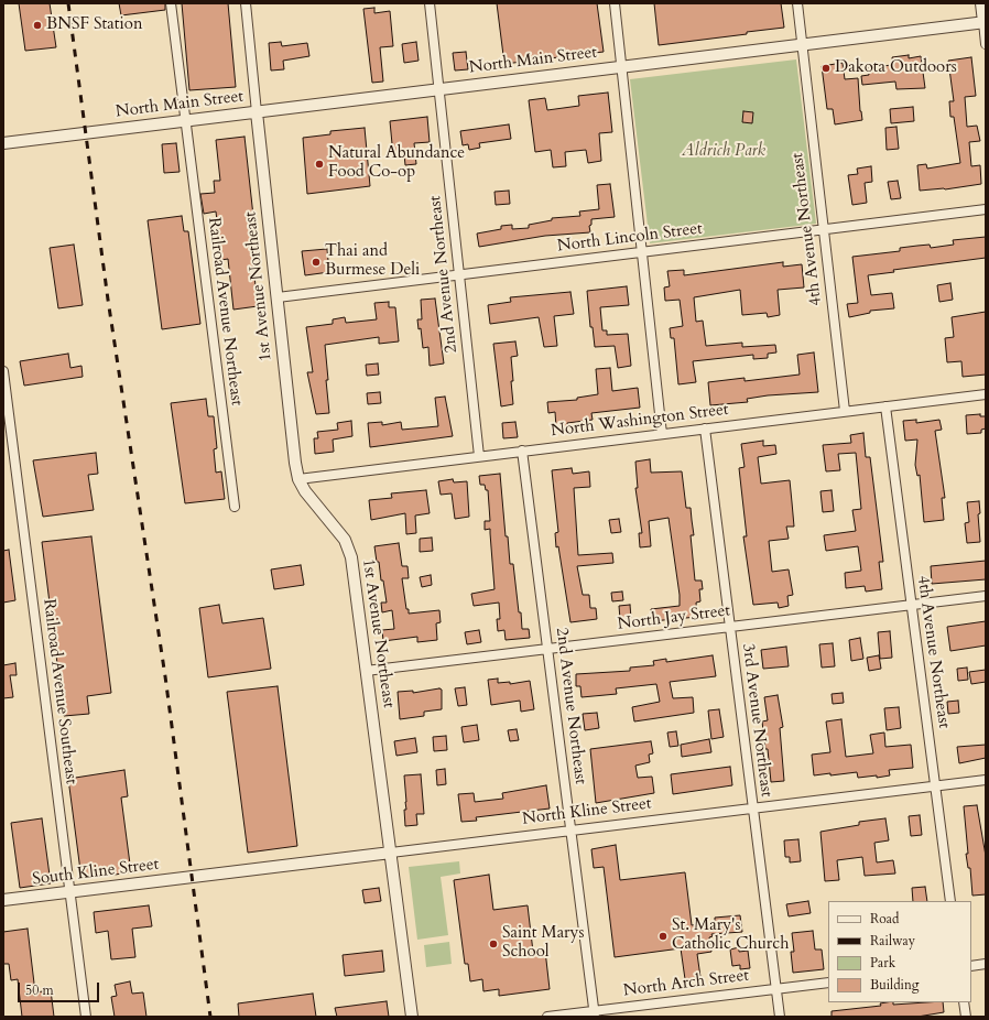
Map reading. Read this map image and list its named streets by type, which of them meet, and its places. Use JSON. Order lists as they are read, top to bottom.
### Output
{
  "streets": {
    "street": [
      "North Main Street",
      "4th Avenue Northeast",
      "North Lincoln Street",
      "2nd Avenue Northeast",
      "1st Avenue Northeast",
      "Railroad Avenue Northeast",
      "North Washington Street",
      "North Jay Street",
      "Railroad Avenue Southeast",
      "3rd Avenue Northeast",
      "North Kline Street",
      "South Kline Street",
      "North Arch Street"
    ]
  },
  "crossings": [
    ["North Main Street", "4th Avenue Northeast"],
    ["North Main Street", "2nd Avenue Northeast"],
    ["North Main Street", "1st Avenue Northeast"],
    ["North Main Street", "Railroad Avenue Northeast"],
    ["4th Avenue Northeast", "North Lincoln Street"],
    ["4th Avenue Northeast", "North Washington Street"],
    ["4th Avenue Northeast", "North Jay Street"],
    ["4th Avenue Northeast", "North Kline Street"],
    ["North Lincoln Street", "2nd Avenue Northeast"],
    ["North Lincoln Street", "1st Avenue Northeast"],
    ["2nd Avenue Northeast", "North Washington Street"],
    ["2nd Avenue Northeast", "North Jay Street"],
    ["2nd Avenue Northeast", "North Kline Street"],
    ["2nd Avenue Northeast", "North Arch Street"],
    ["1st Avenue Northeast", "North Washington Street"],
    ["1st Avenue Northeast", "North Jay Street"],
    ["1st Avenue Northeast", "North Kline Street"],
    ["North Washington Street", "3rd Avenue Northeast"],
    ["North Jay Street", "3rd Avenue Northeast"],
    ["Railroad Avenue Southeast", "South Kline Street"],
    ["3rd Avenue Northeast", "North Kline Street"],
    ["3rd Avenue Northeast", "North Arch Street"],
    ["North Kline Street", "South Kline Street"]
  ],
  "parks": ["Aldrich Park"],
  "places": [
    "BNSF Station",
    "Dakota Outdoors",
    "Natural Abundance Food Co-op",
    "Thai and Burmese Deli",
    "St. Mary's Catholic Church",
    "Saint Marys School"
  ],
  "legend": [
    "Road",
    "Railway",
    "Park",
    "Building"
  ],
  "scale_bar": "50 m"
}
